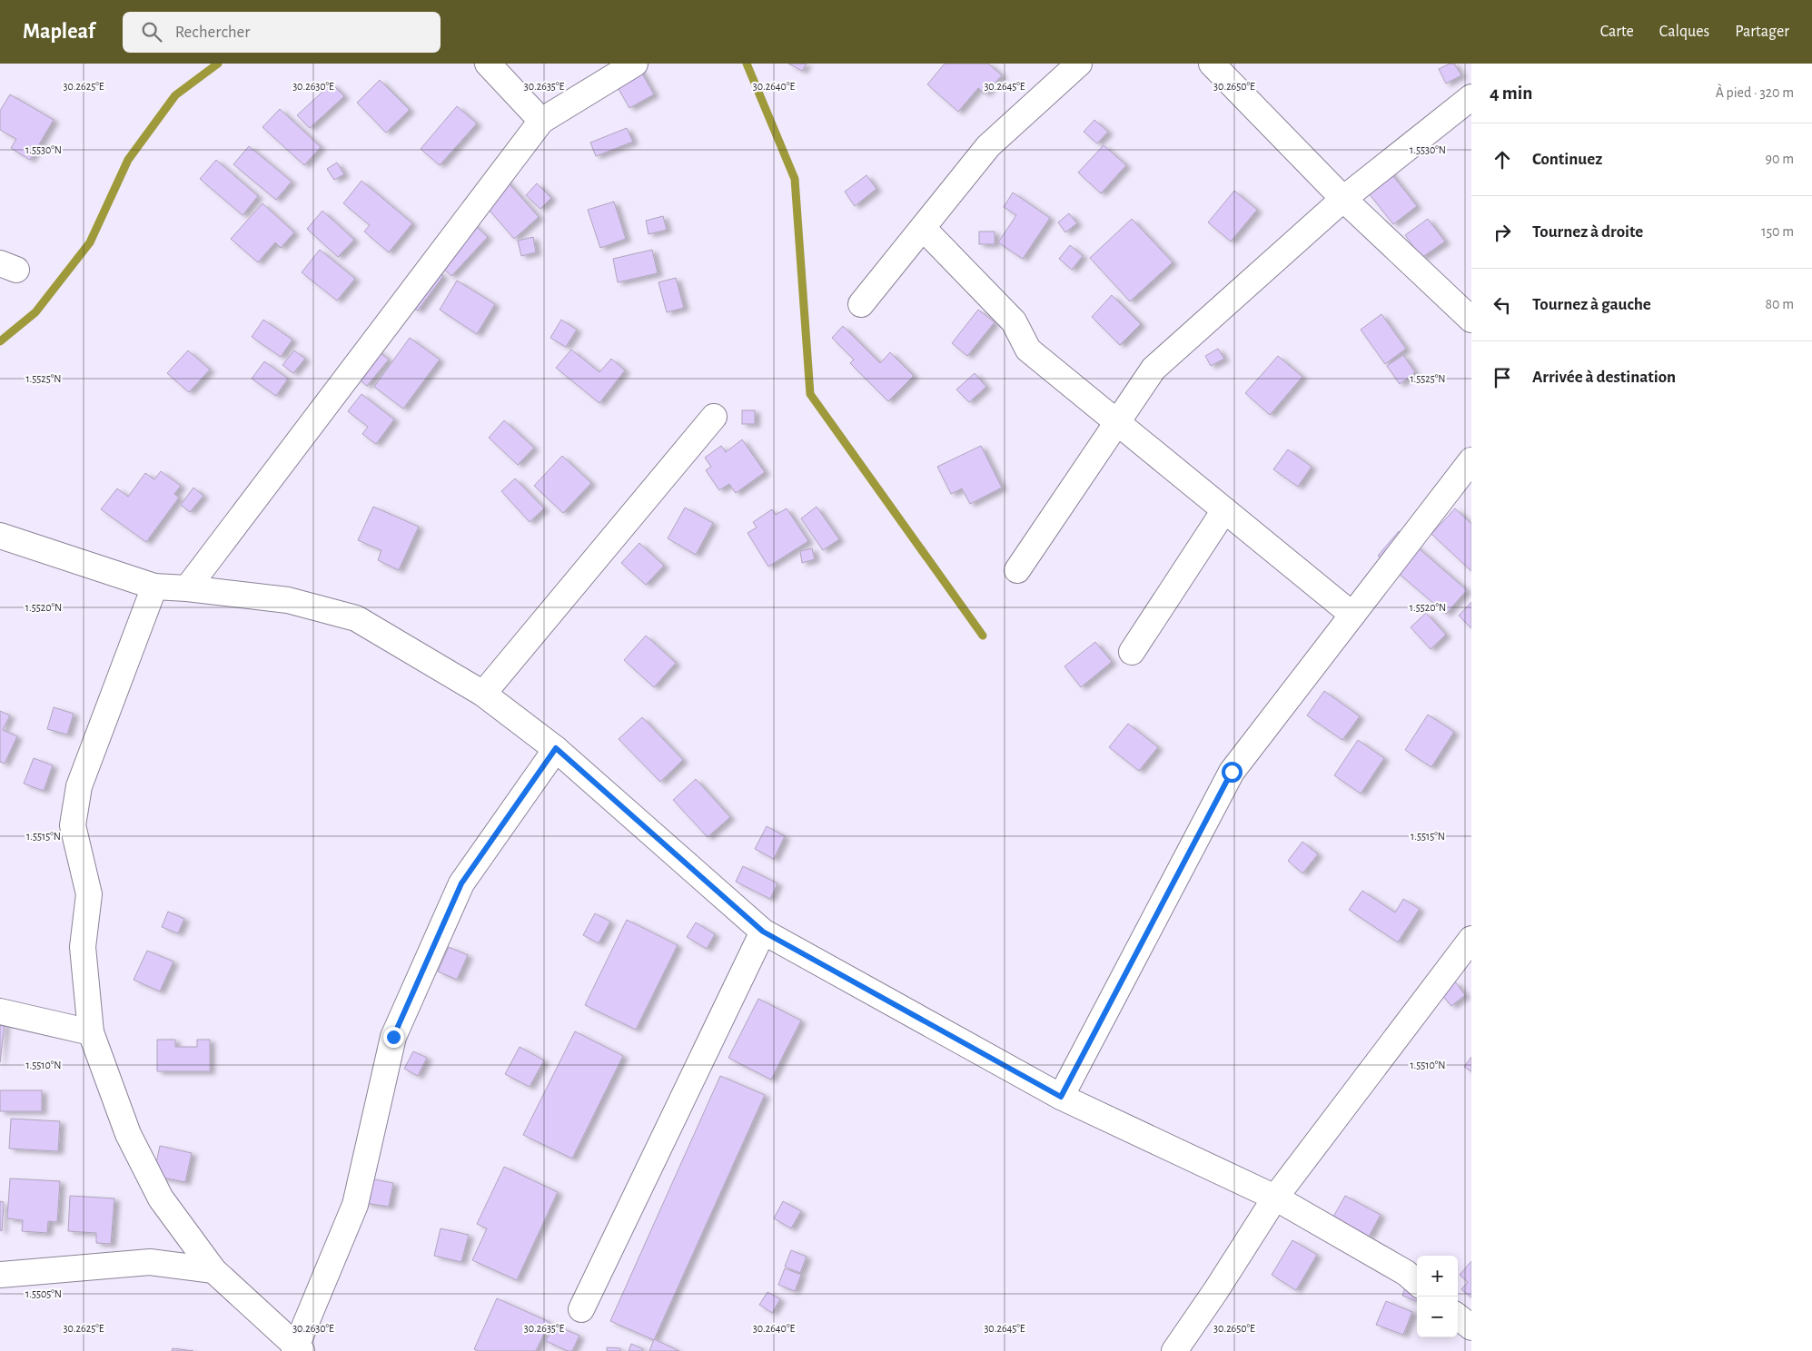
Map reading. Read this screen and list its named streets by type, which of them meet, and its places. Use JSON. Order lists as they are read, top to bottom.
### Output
{
  "page": {
    "header": "Mapleaf",
    "search": "Rechercher",
    "nav": ["Carte", "Calques", "Partager"],
    "heading": ["4 min", "À pied · 320 m"],
    "list": [
      ["Continuez", "90 m"],
      ["Tournez à droite", "150 m"],
      ["Tournez à gauche", "80 m"],
      "Arrivée à destination"
    ],
    "map_buttons": ["+", "−"]
  },
  "coordinates": [
    "30.2625°E",
    "30.2630°E",
    "30.2635°E",
    "30.2640°E",
    "30.2645°E",
    "30.2650°E",
    "1.5530°N",
    "1.5525°N",
    "1.5520°N",
    "1.5515°N",
    "1.5510°N",
    "1.5505°N"
  ]
}
